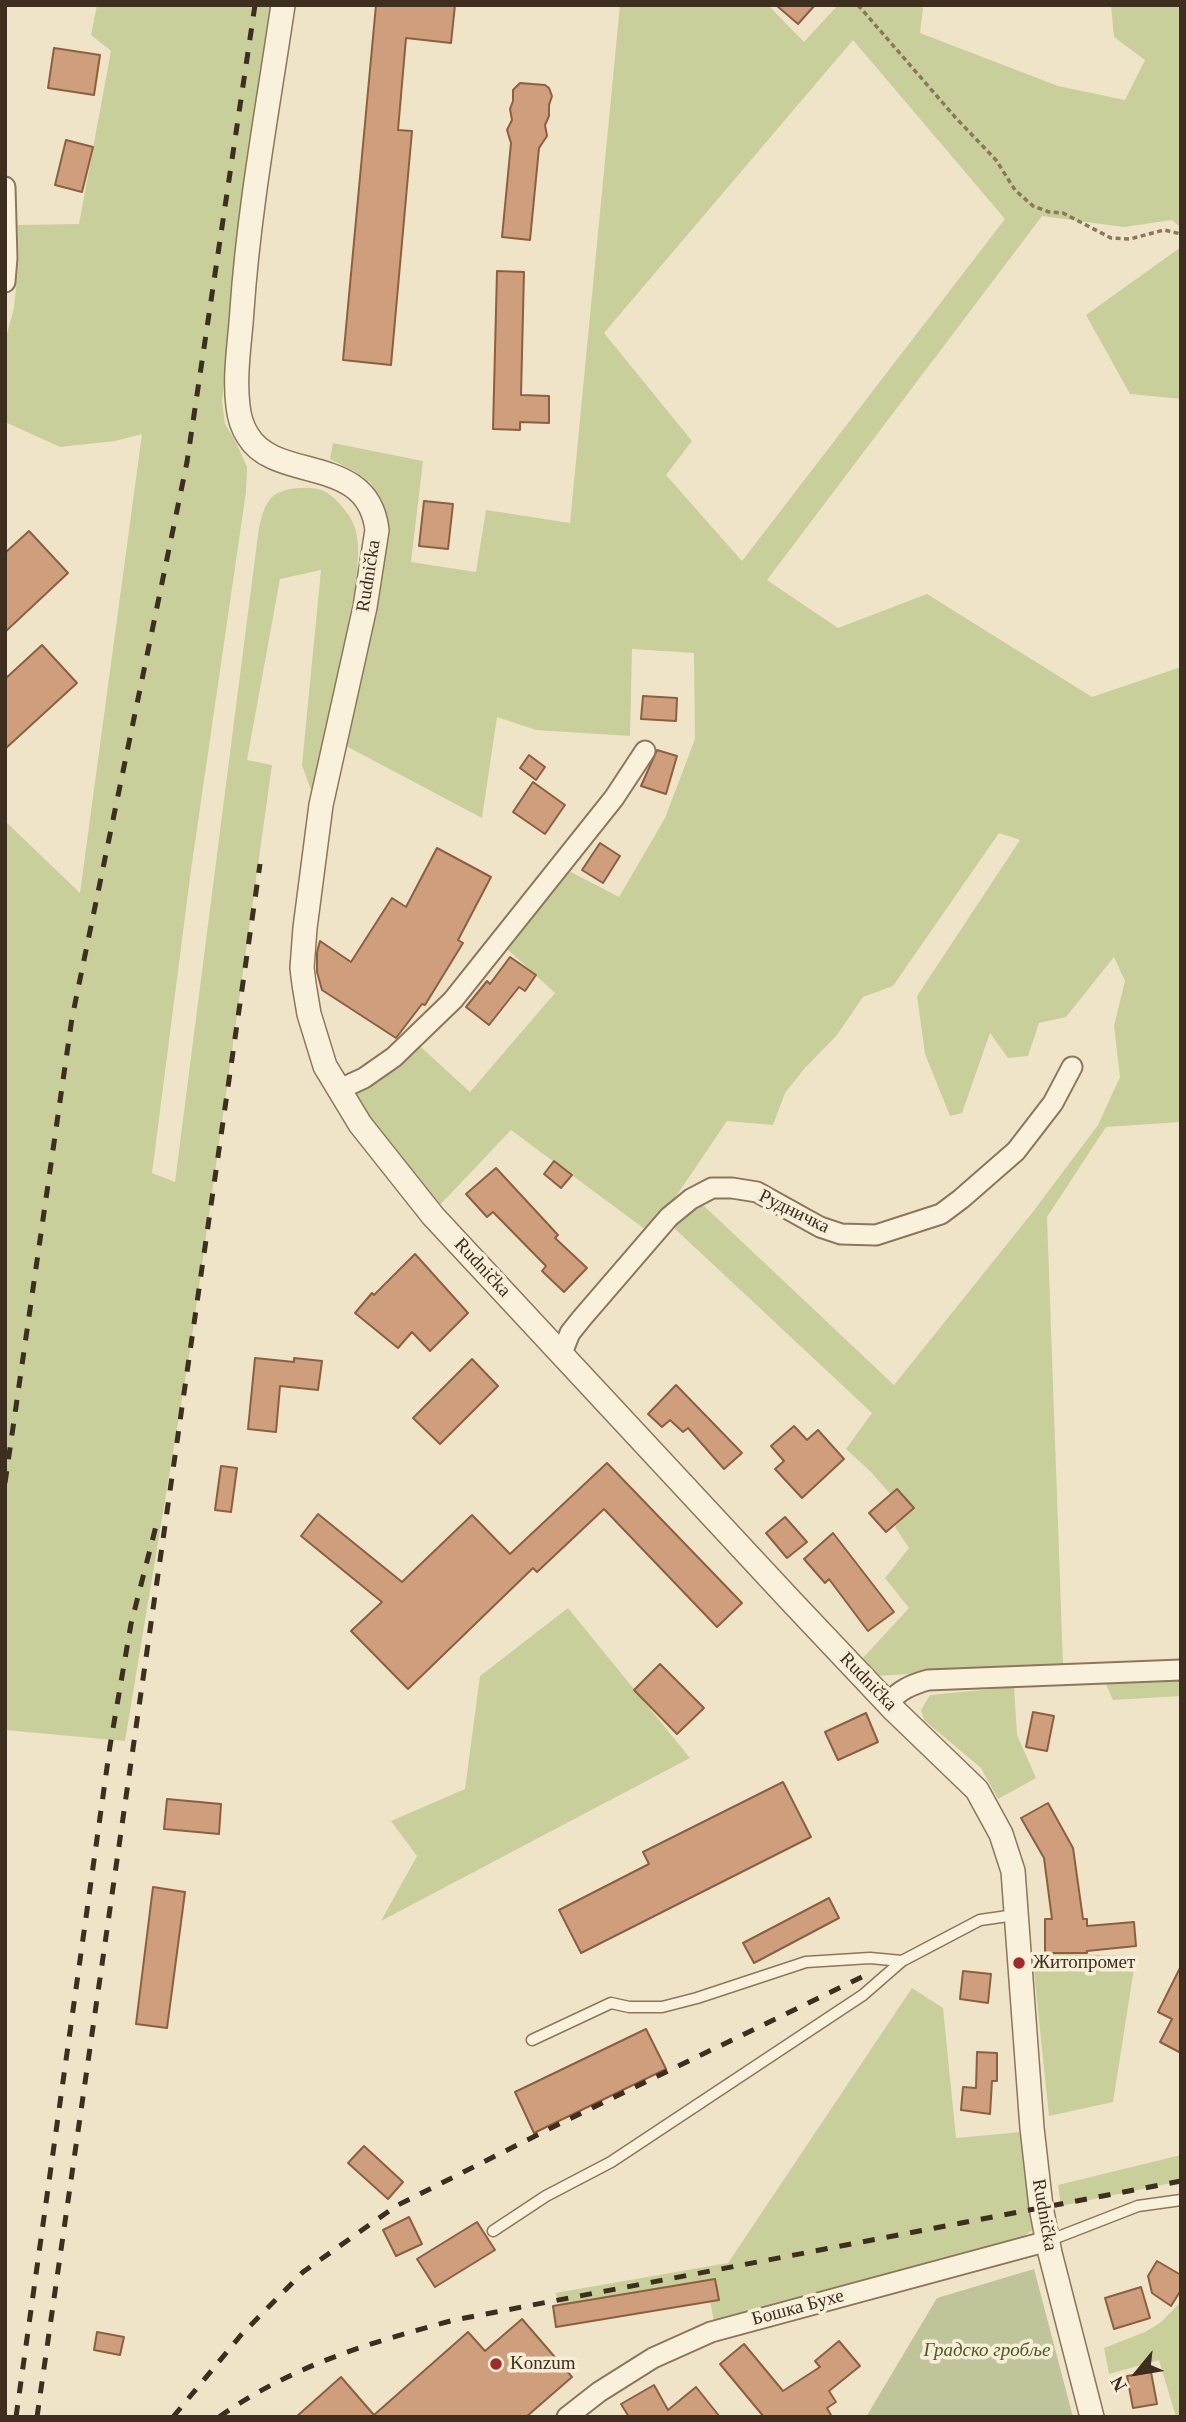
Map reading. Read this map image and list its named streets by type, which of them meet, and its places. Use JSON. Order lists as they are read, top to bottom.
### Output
{
  "streets": {
    "street": ["Rudnička", "Рудничка", "Бошка Бухе"]
  },
  "crossings": [
    ["Rudnička", "Рудничка"],
    ["Rudnička", "Бошка Бухе"]
  ],
  "parks": ["Градско гробље"],
  "places": ["Житопромет", "Konzum"],
  "north": "bottom left"
}
